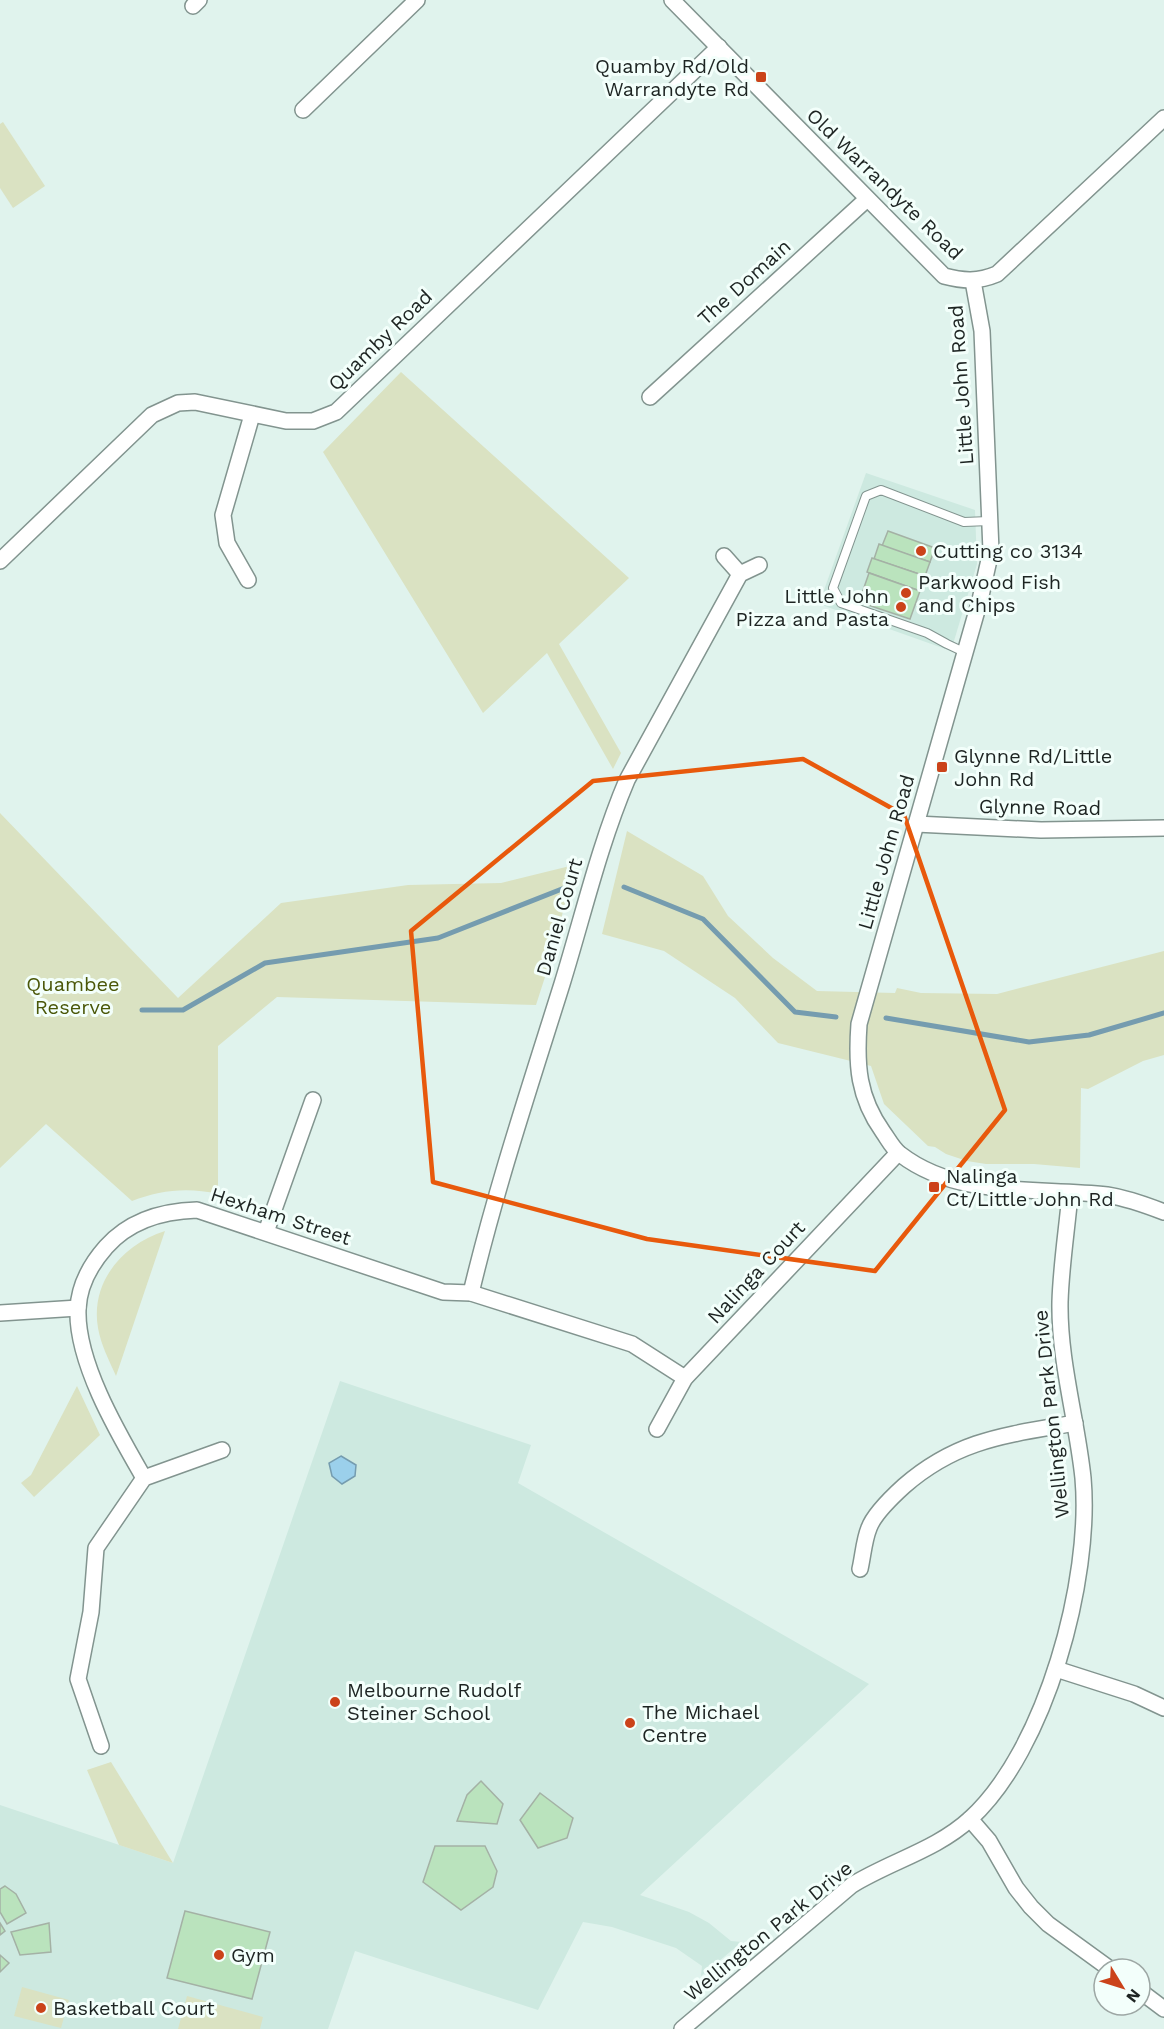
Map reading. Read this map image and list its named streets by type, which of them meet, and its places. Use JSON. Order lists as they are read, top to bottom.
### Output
{
  "streets": {
    "street": [
      "Old Warrandyte Road",
      "The Domain",
      "Quamby Road",
      "Little John Road",
      "Glynne Road",
      "Daniel Court",
      "Hexham Street",
      "Nalinga Court",
      "Wellington Park Drive"
    ]
  },
  "crossings": [
    ["Old Warrandyte Road", "The Domain"],
    ["Old Warrandyte Road", "Quamby Road"],
    ["Old Warrandyte Road", "Little John Road"],
    ["Little John Road", "Glynne Road"],
    ["Little John Road", "Nalinga Court"],
    ["Little John Road", "Wellington Park Drive"],
    ["Daniel Court", "Hexham Street"],
    ["Hexham Street", "Nalinga Court"]
  ],
  "parks": ["Quambee Reserve"],
  "places": {
    "transit": ["Quamby Rd/Old Warrandyte Rd", "Glynne Rd/Little John Rd", "Nalinga Ct/Little John Rd"],
    "other": [
      "Cutting co 3134",
      "Parkwood Fish and Chips",
      "Little John Pizza and Pasta",
      "Melbourne Rudolf Steiner School",
      "The Michael Centre",
      "Gym",
      "Basketball Court"
    ]
  },
  "north": "bottom right"
}
